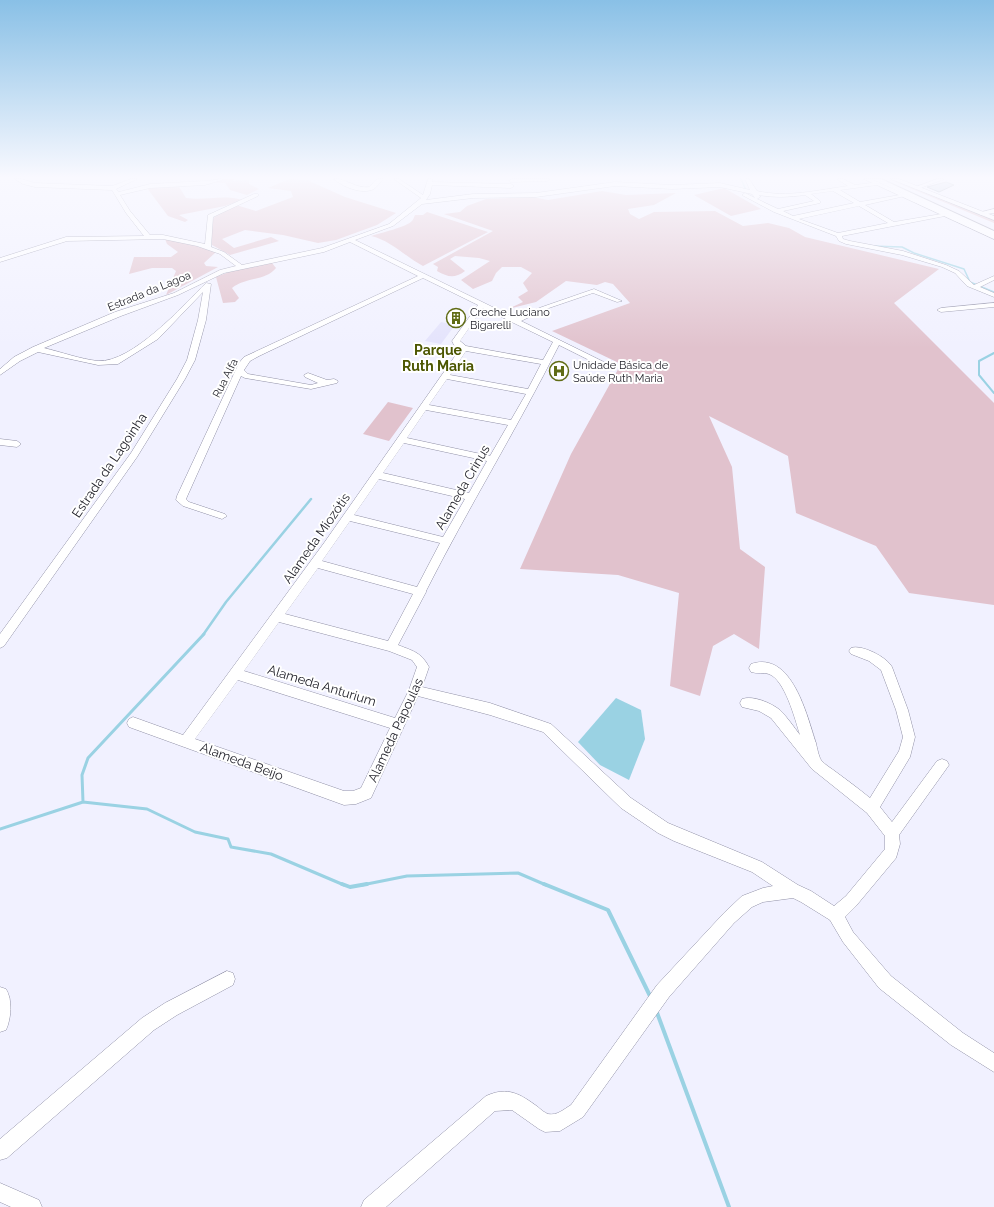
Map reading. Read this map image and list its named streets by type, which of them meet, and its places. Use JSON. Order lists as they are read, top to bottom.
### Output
{
  "streets": {
    "street": [
      "Estrada da Lagoa",
      "Rua Alfa",
      "Estrada da Lagoinha",
      "Alameda Crinus",
      "Alameda Miozótis",
      "Alameda Anturium",
      "Alameda Papoulas",
      "Alameda Beijo"
    ]
  },
  "crossings": [
    ["Estrada da Lagoa", "Estrada da Lagoinha"],
    ["Alameda Crinus", "Alameda Papoulas"],
    ["Alameda Miozótis", "Alameda Anturium"],
    ["Alameda Miozótis", "Alameda Papoulas"],
    ["Alameda Miozótis", "Alameda Beijo"],
    ["Alameda Anturium", "Alameda Papoulas"],
    ["Alameda Papoulas", "Alameda Beijo"]
  ],
  "districts": ["Parque Ruth Maria"],
  "places": {
    "building": ["Creche Luciano Bigarelli"],
    "hospital": ["Unidade Básica de Saúde Ruth Maria"]
  }
}
